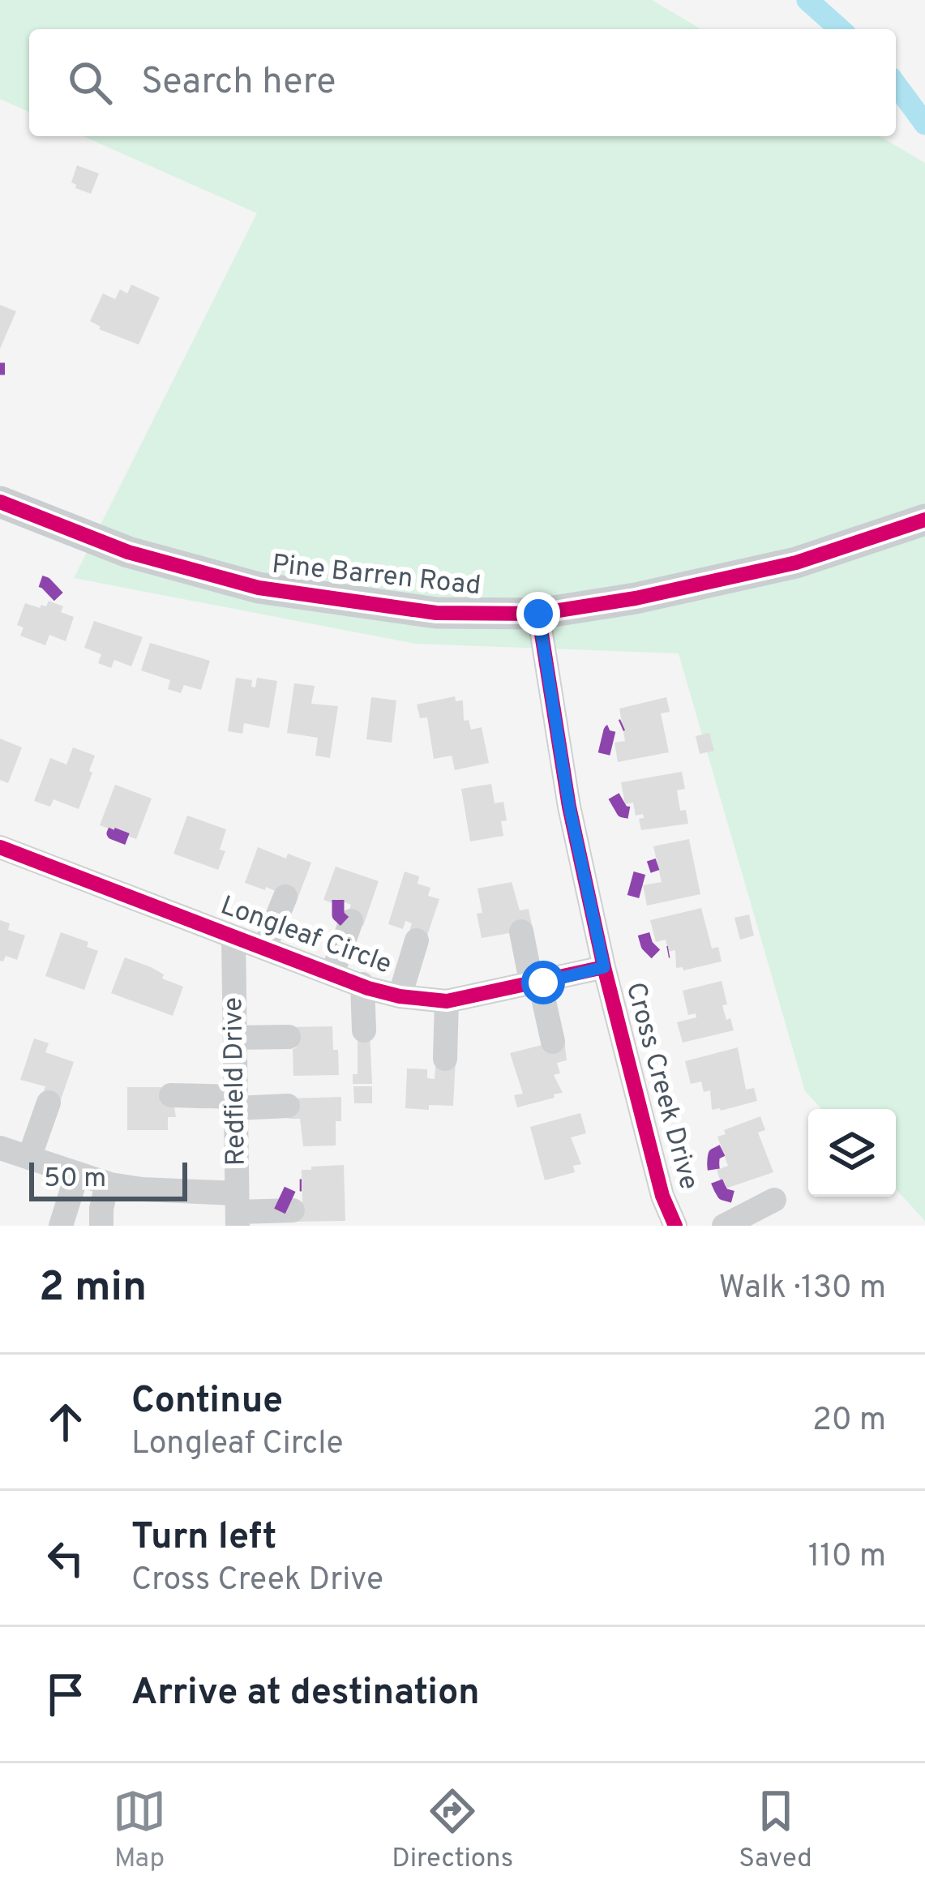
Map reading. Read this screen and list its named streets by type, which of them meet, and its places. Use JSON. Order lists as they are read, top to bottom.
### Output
{
  "streets": {
    "main road": ["Pine Barren Road"],
    "street": ["Longleaf Circle", "Redfield Drive", "Cross Creek Drive"]
  },
  "crossings": [
    ["Pine Barren Road", "Cross Creek Drive"],
    ["Longleaf Circle", "Redfield Drive"],
    ["Longleaf Circle", "Cross Creek Drive"]
  ],
  "scale_bar": "50 m",
  "page": {
    "search": "Search here",
    "scale": "50 m",
    "heading": ["2 min", "Walk · 130 m"],
    "list": [
      ["Continue", "Longleaf Circle", "20 m"],
      ["Turn left", "Cross Creek Drive", "110 m"],
      "Arrive at destination"
    ],
    "nav": ["Map", "Directions", "Saved"]
  }
}
